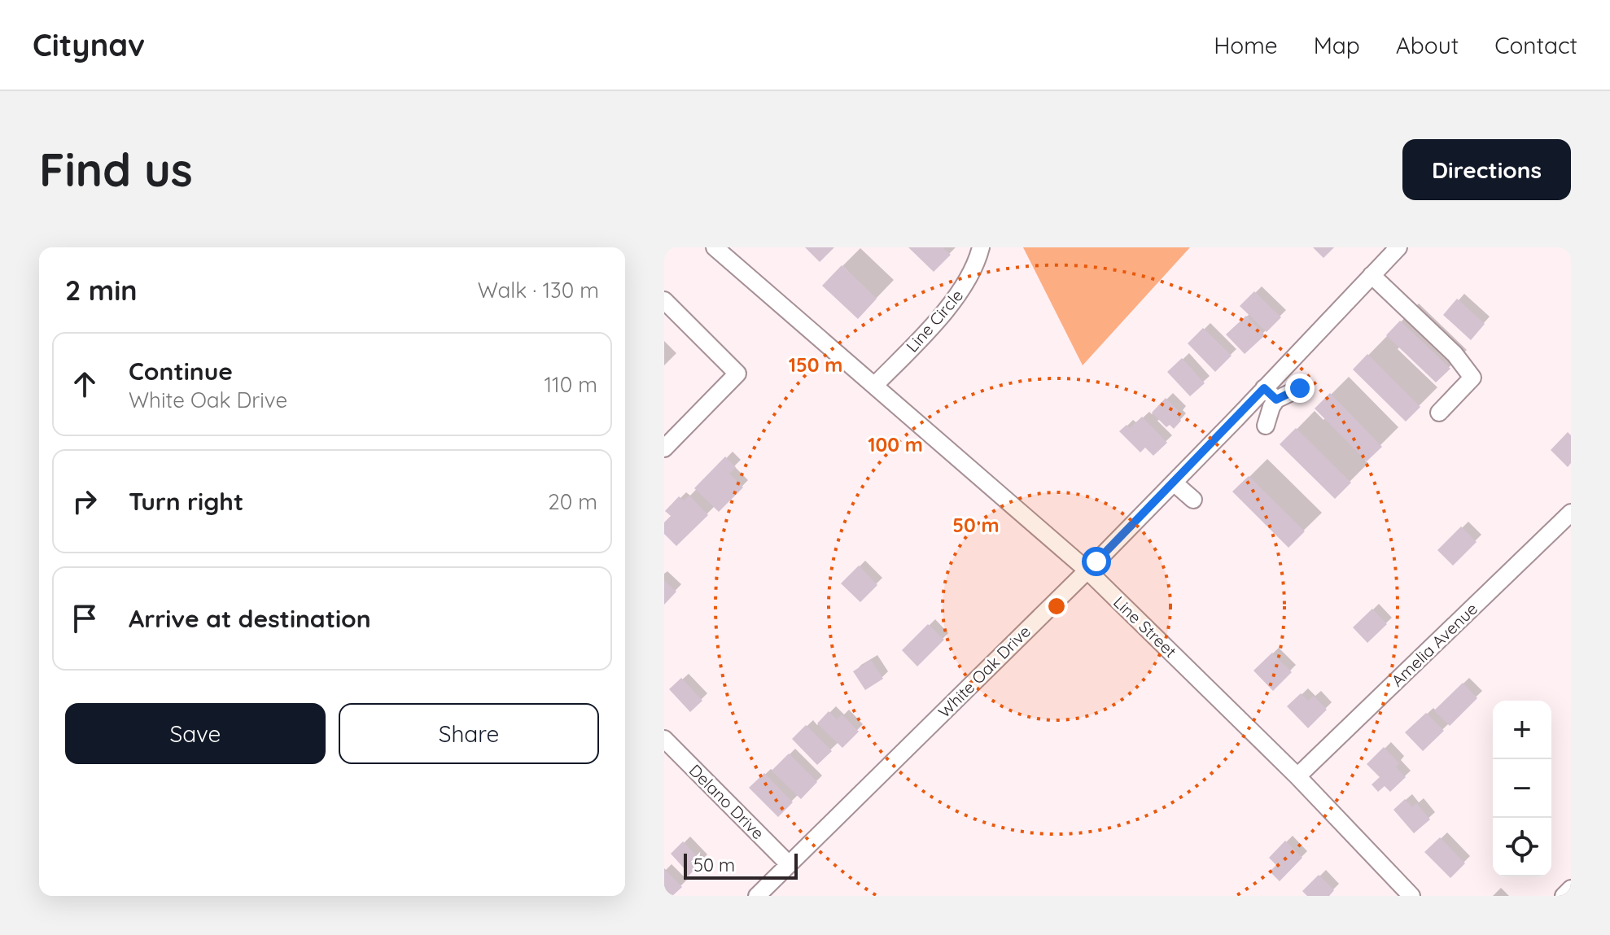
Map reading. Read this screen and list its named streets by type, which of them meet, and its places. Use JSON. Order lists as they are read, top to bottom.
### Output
{
  "streets": {
    "street": [
      "Line Circle",
      "Line Street",
      "Amelia Avenue",
      "White Oak Drive",
      "Delano Drive"
    ]
  },
  "crossings": [
    ["Line Circle", "Line Street"],
    ["Line Street", "Amelia Avenue"],
    ["Line Street", "White Oak Drive"],
    ["White Oak Drive", "Delano Drive"]
  ],
  "scale_bar": "50 m",
  "page": {
    "header": "Citynav",
    "nav": [
      "Home",
      "Map",
      "About",
      "Contact"
    ],
    "buttons": [
      "Directions",
      ["Save", "Share"]
    ],
    "title": "Find us",
    "heading": ["2 min", "Walk · 130 m"],
    "list": [
      ["Continue", "White Oak Drive", "110 m"],
      ["Turn right", "20 m"],
      "Arrive at destination"
    ],
    "map_buttons": ["+", "−"],
    "scale": "50 m"
  },
  "rings": ["150 m", "100 m", "50 m"]
}
